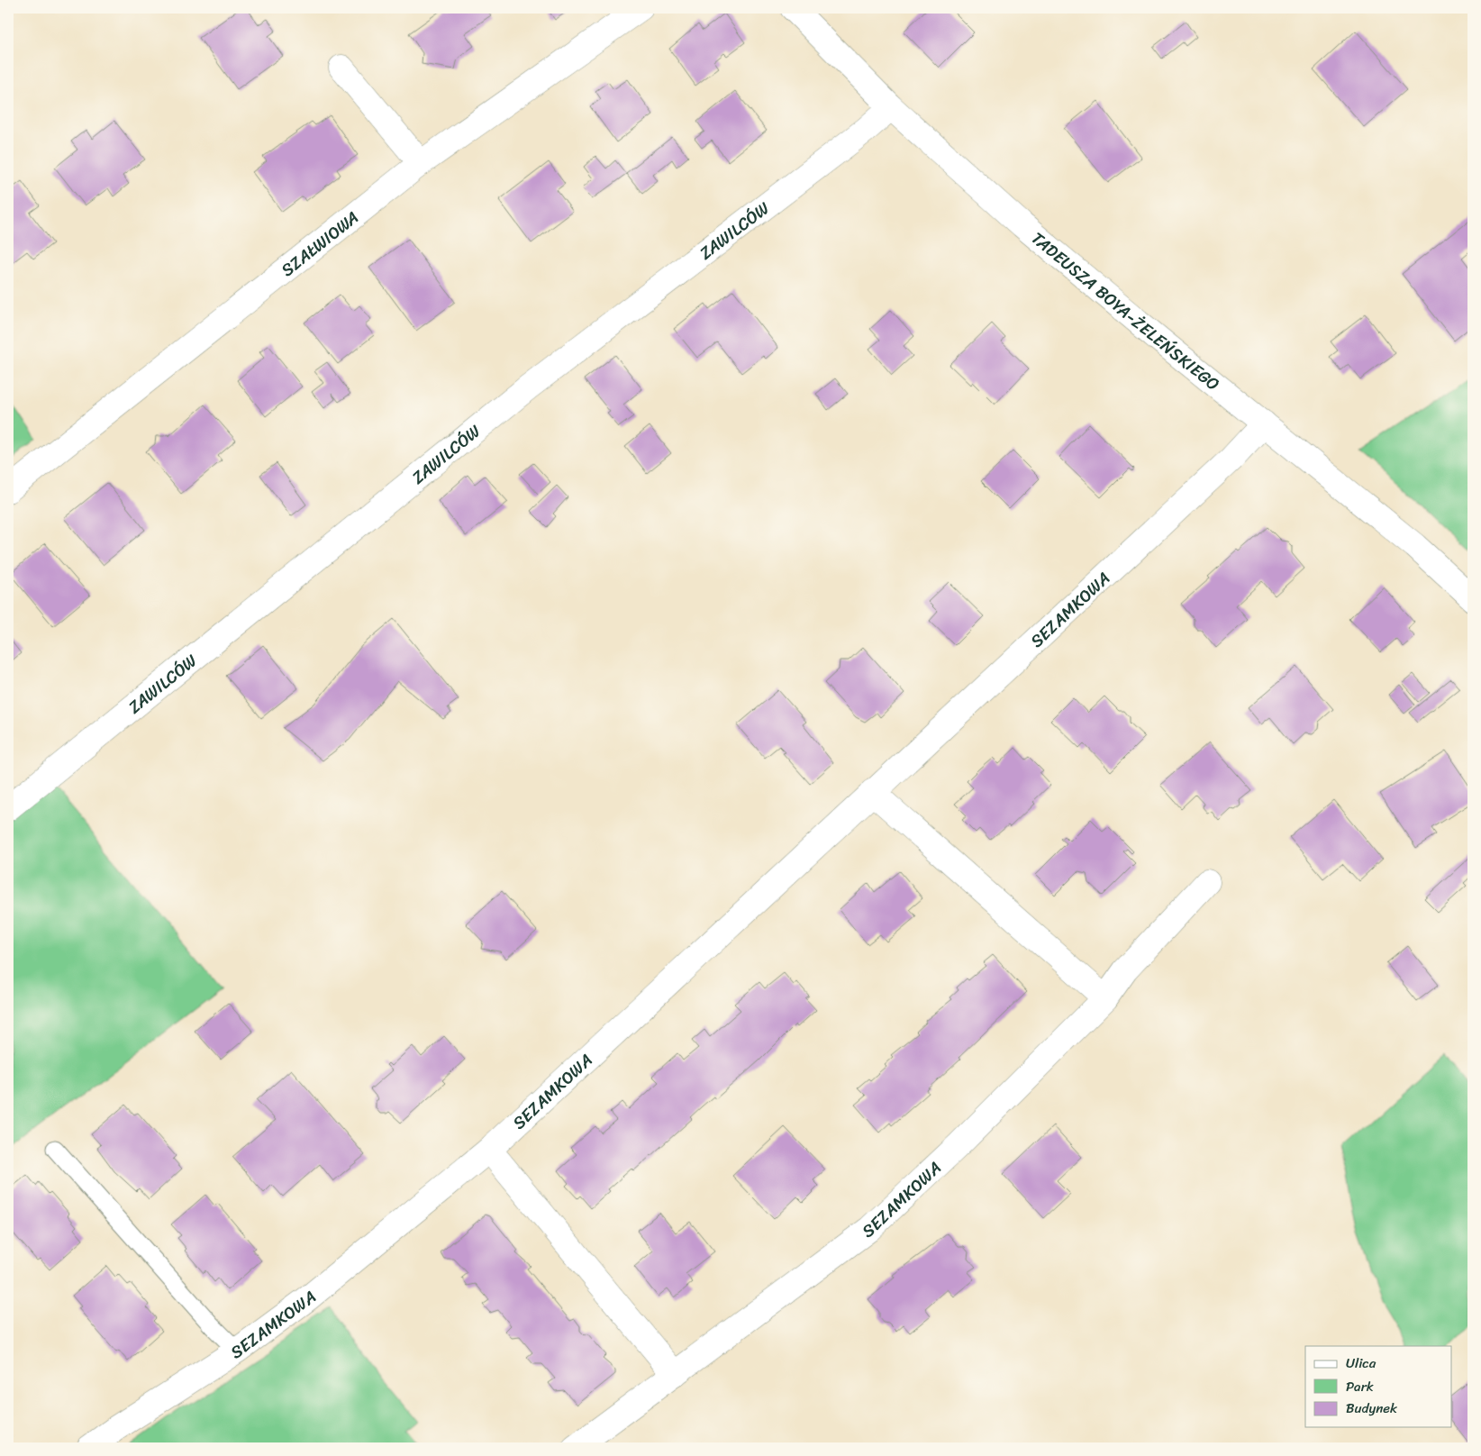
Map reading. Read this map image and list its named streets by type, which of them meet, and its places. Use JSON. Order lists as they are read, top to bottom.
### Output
{
  "streets": {
    "street": [
      "ZAWILCÓW",
      "SZAŁWIOWA",
      "TADEUSZA BOYA-ŻELEŃSKIEGO",
      "SEZAMKOWA"
    ]
  },
  "crossings": [
    ["ZAWILCÓW", "TADEUSZA BOYA-ŻELEŃSKIEGO"],
    ["TADEUSZA BOYA-ŻELEŃSKIEGO", "SEZAMKOWA"]
  ],
  "legend": ["Ulica", "Park", "Budynek"]
}
